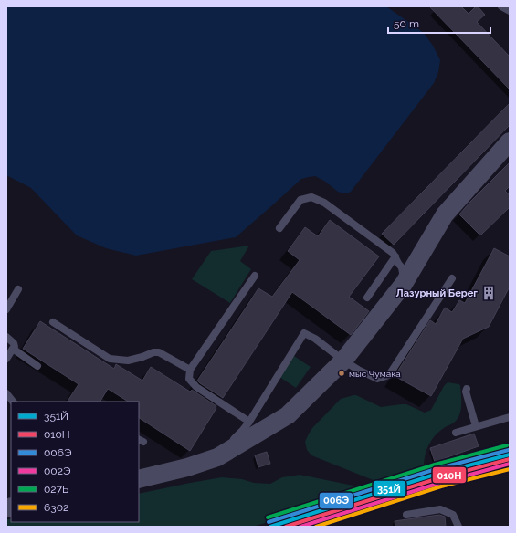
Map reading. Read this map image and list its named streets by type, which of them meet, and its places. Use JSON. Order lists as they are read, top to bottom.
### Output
{
  "places": {
    "building": ["Лазурный Берег"],
    "other": ["мыс Чумака"]
  },
  "lines": [
    "transit line 027Ь",
    "transit line 006Э",
    "transit line 351Й",
    "transit line 010Н",
    "transit line 002Э",
    "transit line 6302"
  ],
  "legend": [
    "351Й",
    "010Н",
    "006Э",
    "002Э",
    "027Ь",
    "6302"
  ],
  "scale_bar": "50 m"
}
